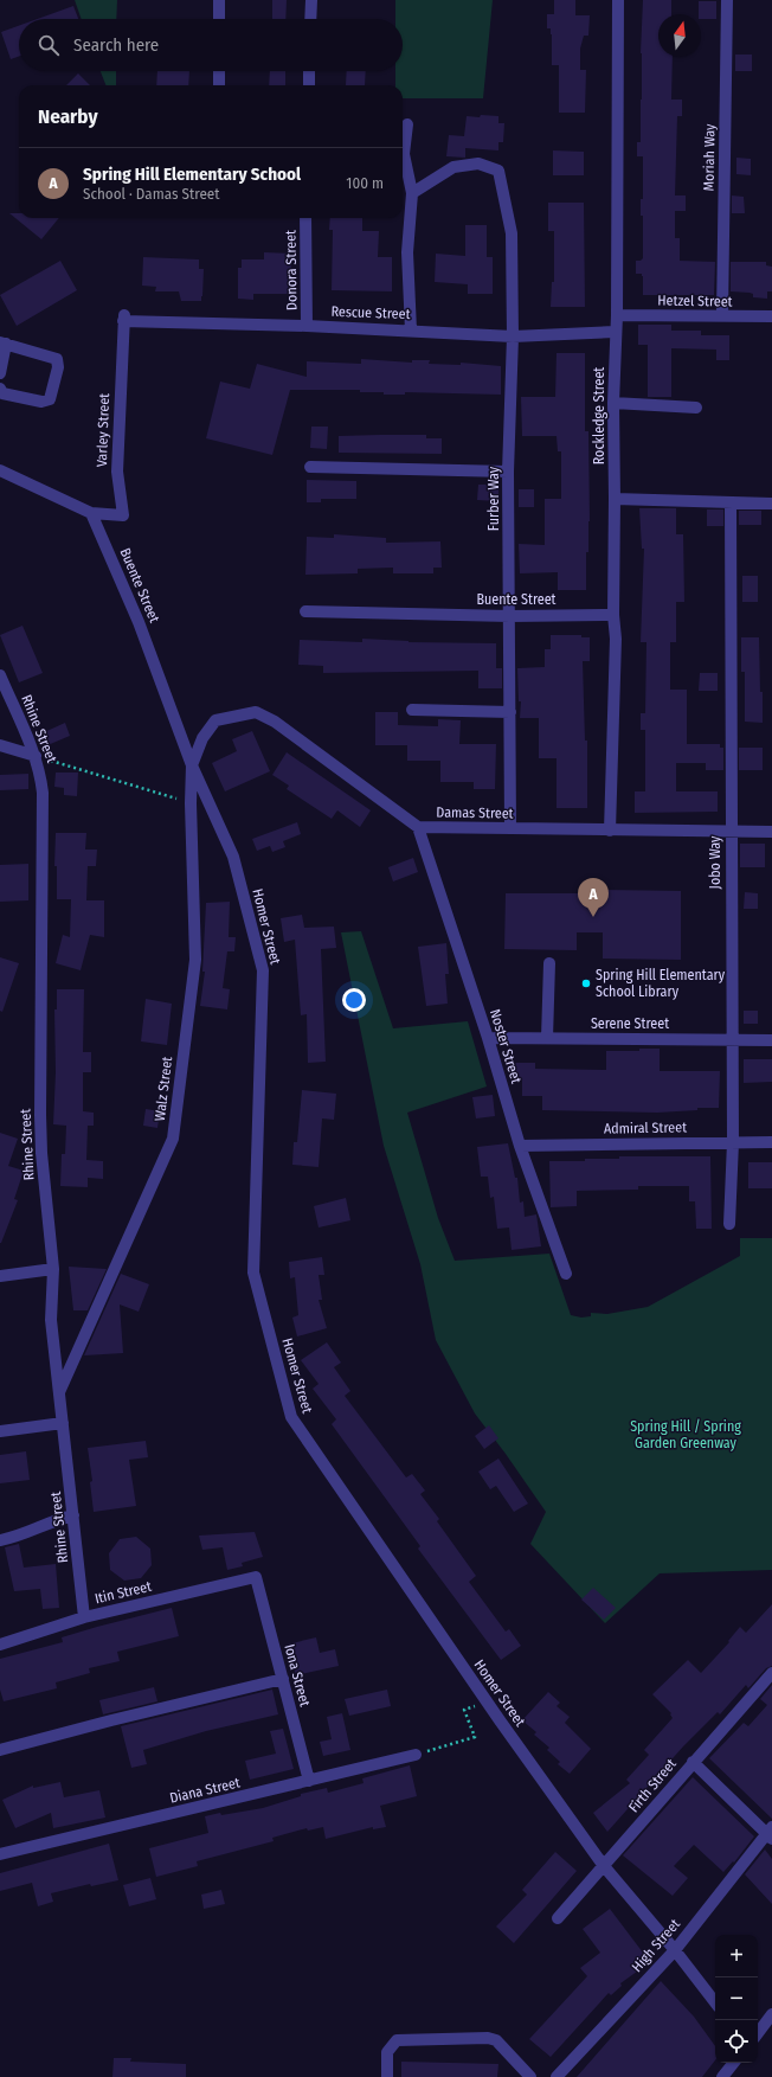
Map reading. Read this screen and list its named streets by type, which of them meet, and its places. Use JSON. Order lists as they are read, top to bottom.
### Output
{
  "streets": {
    "street": [
      "Moriah Way",
      "Donora Street",
      "Hetzel Street",
      "Rescue Street",
      "Rockledge Street",
      "Varley Street",
      "Furber Way",
      "Buente Street",
      "Rhine Street",
      "Damas Street",
      "Jobo Way",
      "Homer Street",
      "Serene Street",
      "Noster Street",
      "Walz Street",
      "Admiral Street",
      "Itin Street",
      "Iona Street",
      "Firth Street",
      "Diana Street",
      "High Street"
    ]
  },
  "crossings": [
    ["Moriah Way", "Hetzel Street"],
    ["Donora Street", "Rescue Street"],
    ["Hetzel Street", "Rockledge Street"],
    ["Rescue Street", "Rockledge Street"],
    ["Rescue Street", "Varley Street"],
    ["Rescue Street", "Furber Way"],
    ["Rockledge Street", "Buente Street"],
    ["Rockledge Street", "Damas Street"],
    ["Varley Street", "Buente Street"],
    ["Furber Way", "Buente Street"],
    ["Furber Way", "Damas Street"],
    ["Buente Street", "Damas Street"],
    ["Buente Street", "Homer Street"],
    ["Buente Street", "Walz Street"],
    ["Rhine Street", "Walz Street"],
    ["Rhine Street", "Itin Street"],
    ["Damas Street", "Jobo Way"],
    ["Damas Street", "Homer Street"],
    ["Damas Street", "Noster Street"],
    ["Damas Street", "Walz Street"],
    ["Jobo Way", "Serene Street"],
    ["Jobo Way", "Admiral Street"],
    ["Homer Street", "Walz Street"],
    ["Homer Street", "Firth Street"],
    ["Homer Street", "High Street"],
    ["Serene Street", "Noster Street"],
    ["Noster Street", "Admiral Street"],
    ["Itin Street", "Iona Street"],
    ["Iona Street", "Diana Street"]
  ],
  "parks": ["Spring Hill / Spring Garden Greenway"],
  "places": ["Spring Hill Elementary School Library"],
  "north": "top",
  "page": {
    "search": "Search here",
    "heading": "Nearby",
    "list": [
      {
        "mark": "A",
        "name": "Spring Hill Elementary School",
        "note": "School · Damas Street",
        "value": "100 m"
      }
    ],
    "pins": "A",
    "map_buttons": ["+", "−"]
  }
}
